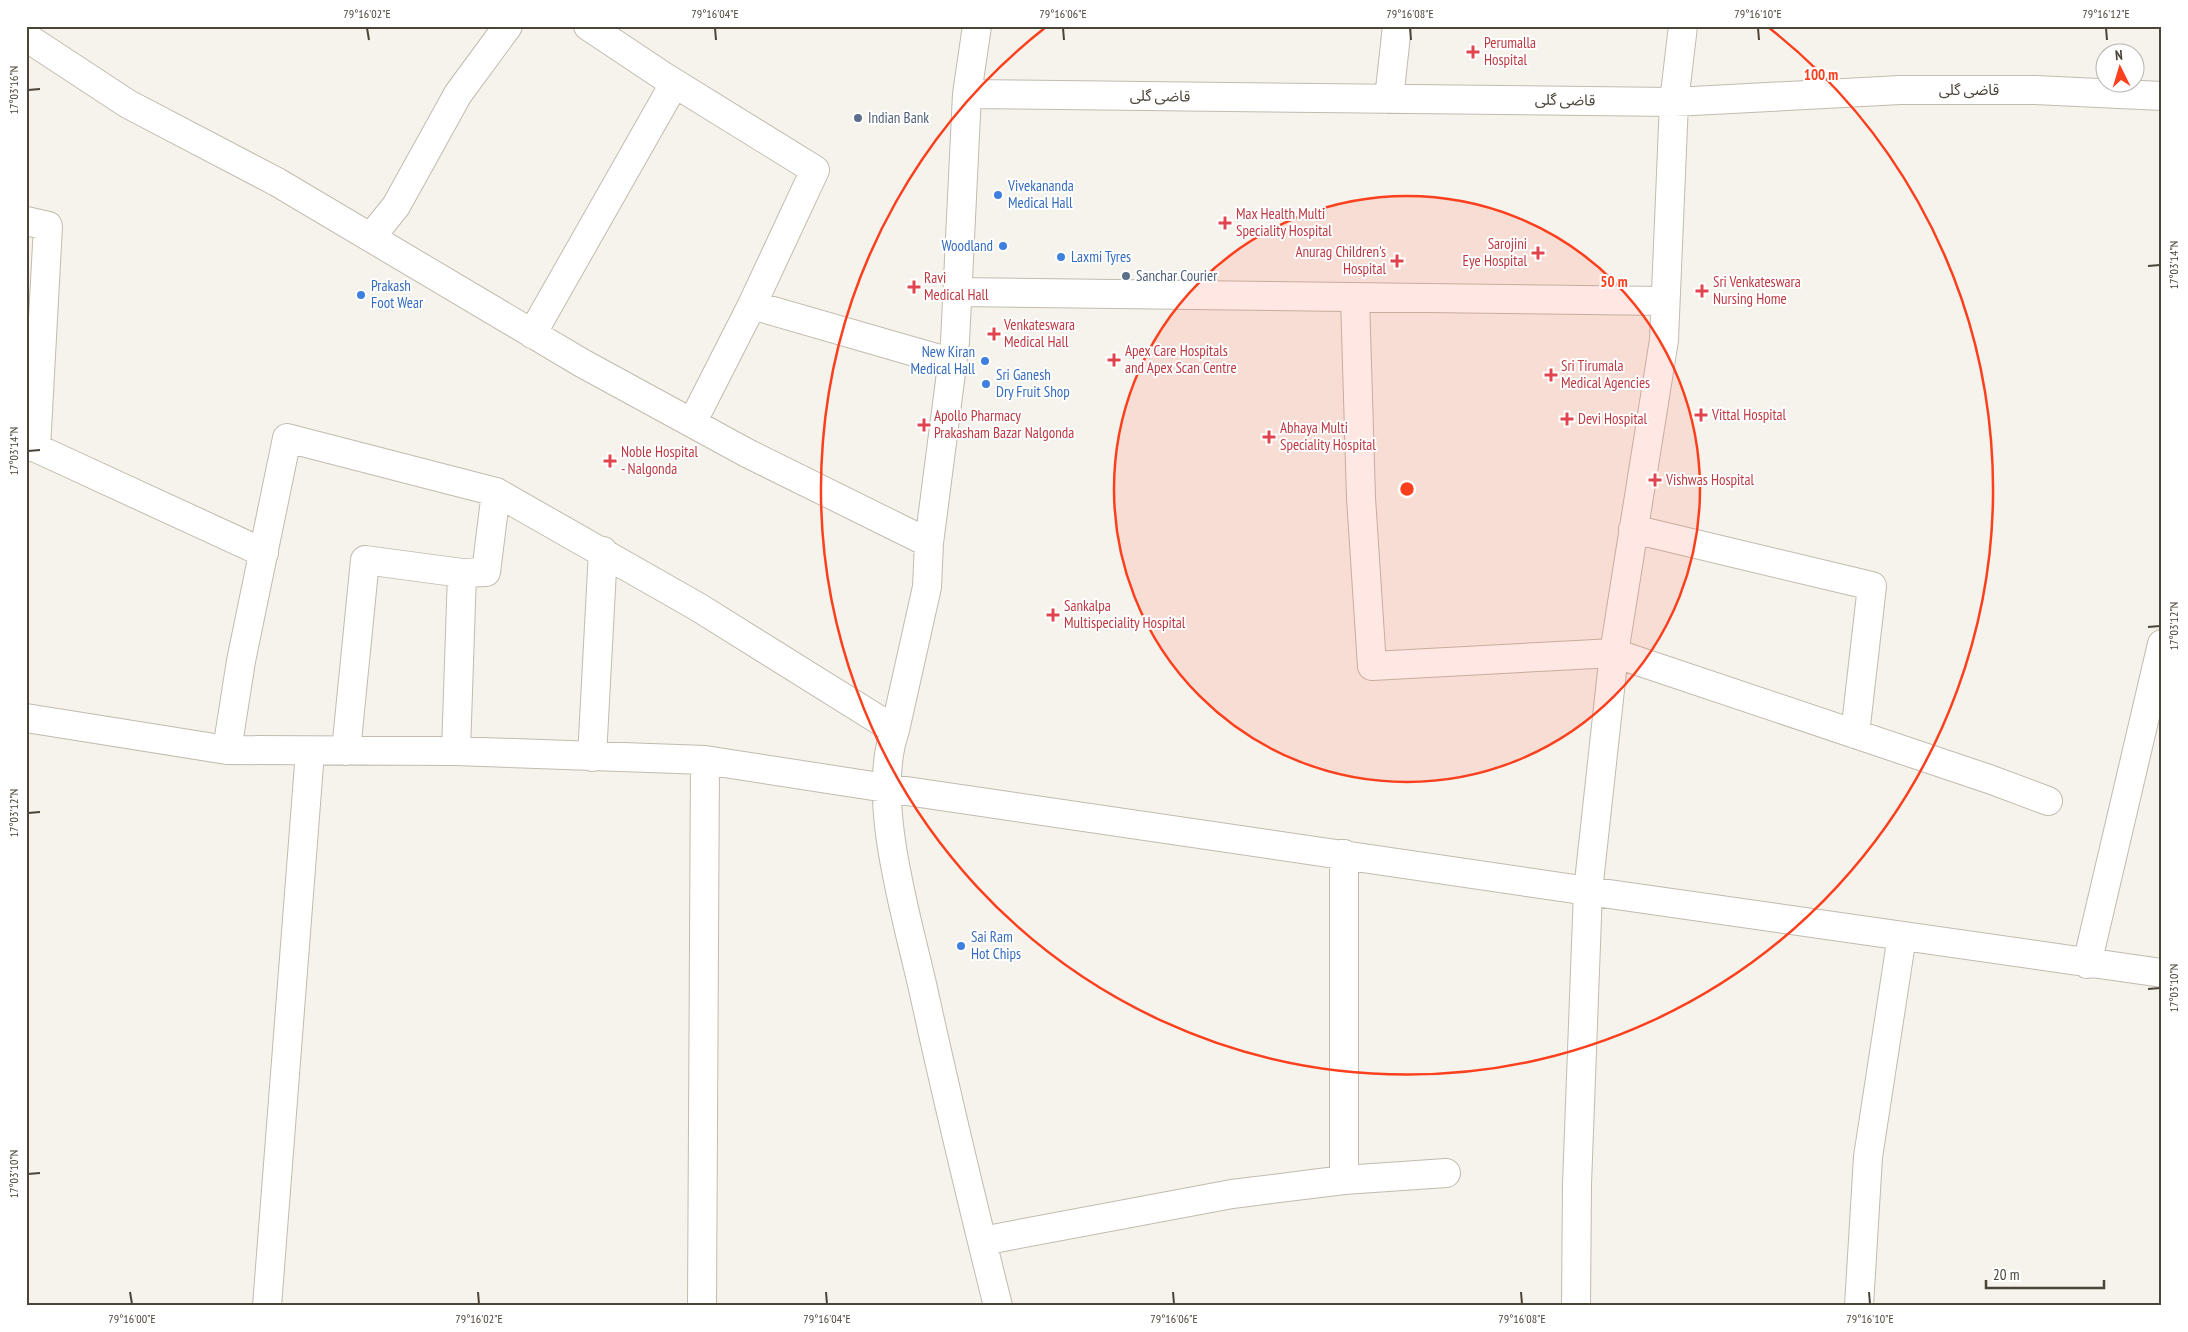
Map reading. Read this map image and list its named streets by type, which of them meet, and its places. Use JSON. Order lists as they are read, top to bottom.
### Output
{
  "streets": {
    "street": ["قاضی گلی"]
  },
  "places": {
    "health": [
      "Perumalla Hospital",
      "Max Health Multi Speciality Hospital",
      "Sarojini Eye Hospital",
      "Anurag Children's Hospital",
      "Ravi Medical Hall",
      "Sri Venkateswara Nursing Home",
      "Venkateswara Medical Hall",
      "Apex Care Hospitals and Apex Scan Centre",
      "Sri Tirumala Medical Agencies",
      "Vittal Hospital",
      "Devi Hospital",
      "Apollo Pharmacy Prakasham Bazar Nalgonda",
      "Abhaya Multi Speciality Hospital",
      "Noble Hospital - Nalgonda",
      "Vishwas Hospital",
      "Sankalpa Multispeciality Hospital"
    ],
    "other": [
      "Indian Bank",
      "Vivekananda Medical Hall",
      "Woodland",
      "Laxmi Tyres",
      "Sanchar Courier",
      "Prakash Foot Wear",
      "New Kiran Medical Hall",
      "Sri Ganesh Dry Fruit Shop",
      "Sai Ram Hot Chips"
    ]
  },
  "scale_bar": "20 m",
  "north": "top",
  "coordinates": [
    "79°16'02\"E",
    "79°16'04\"E",
    "79°16'06\"E",
    "79°16'08\"E",
    "79°16'10\"E",
    "79°16'12\"E",
    "17°03'16\"N",
    "17°03'14\"N",
    "17°03'12\"N",
    "17°03'10\"N",
    "79°16'00\"E"
  ],
  "rings": ["100 m", "50 m"]
}
